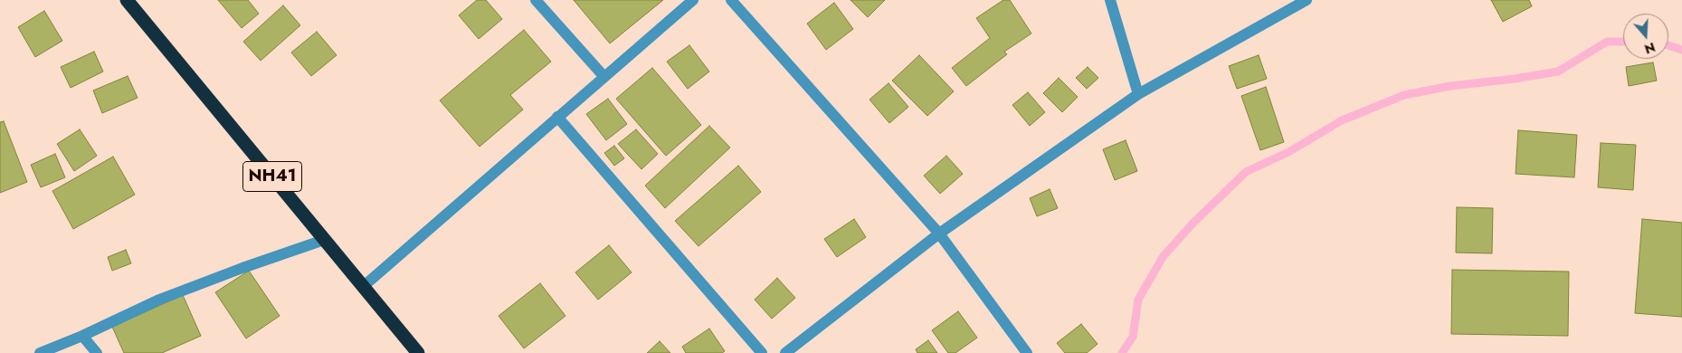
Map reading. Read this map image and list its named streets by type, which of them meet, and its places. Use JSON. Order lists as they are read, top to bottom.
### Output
{
  "streets": {
    "highway": ["NH41"]
  },
  "north": "bottom"
}
